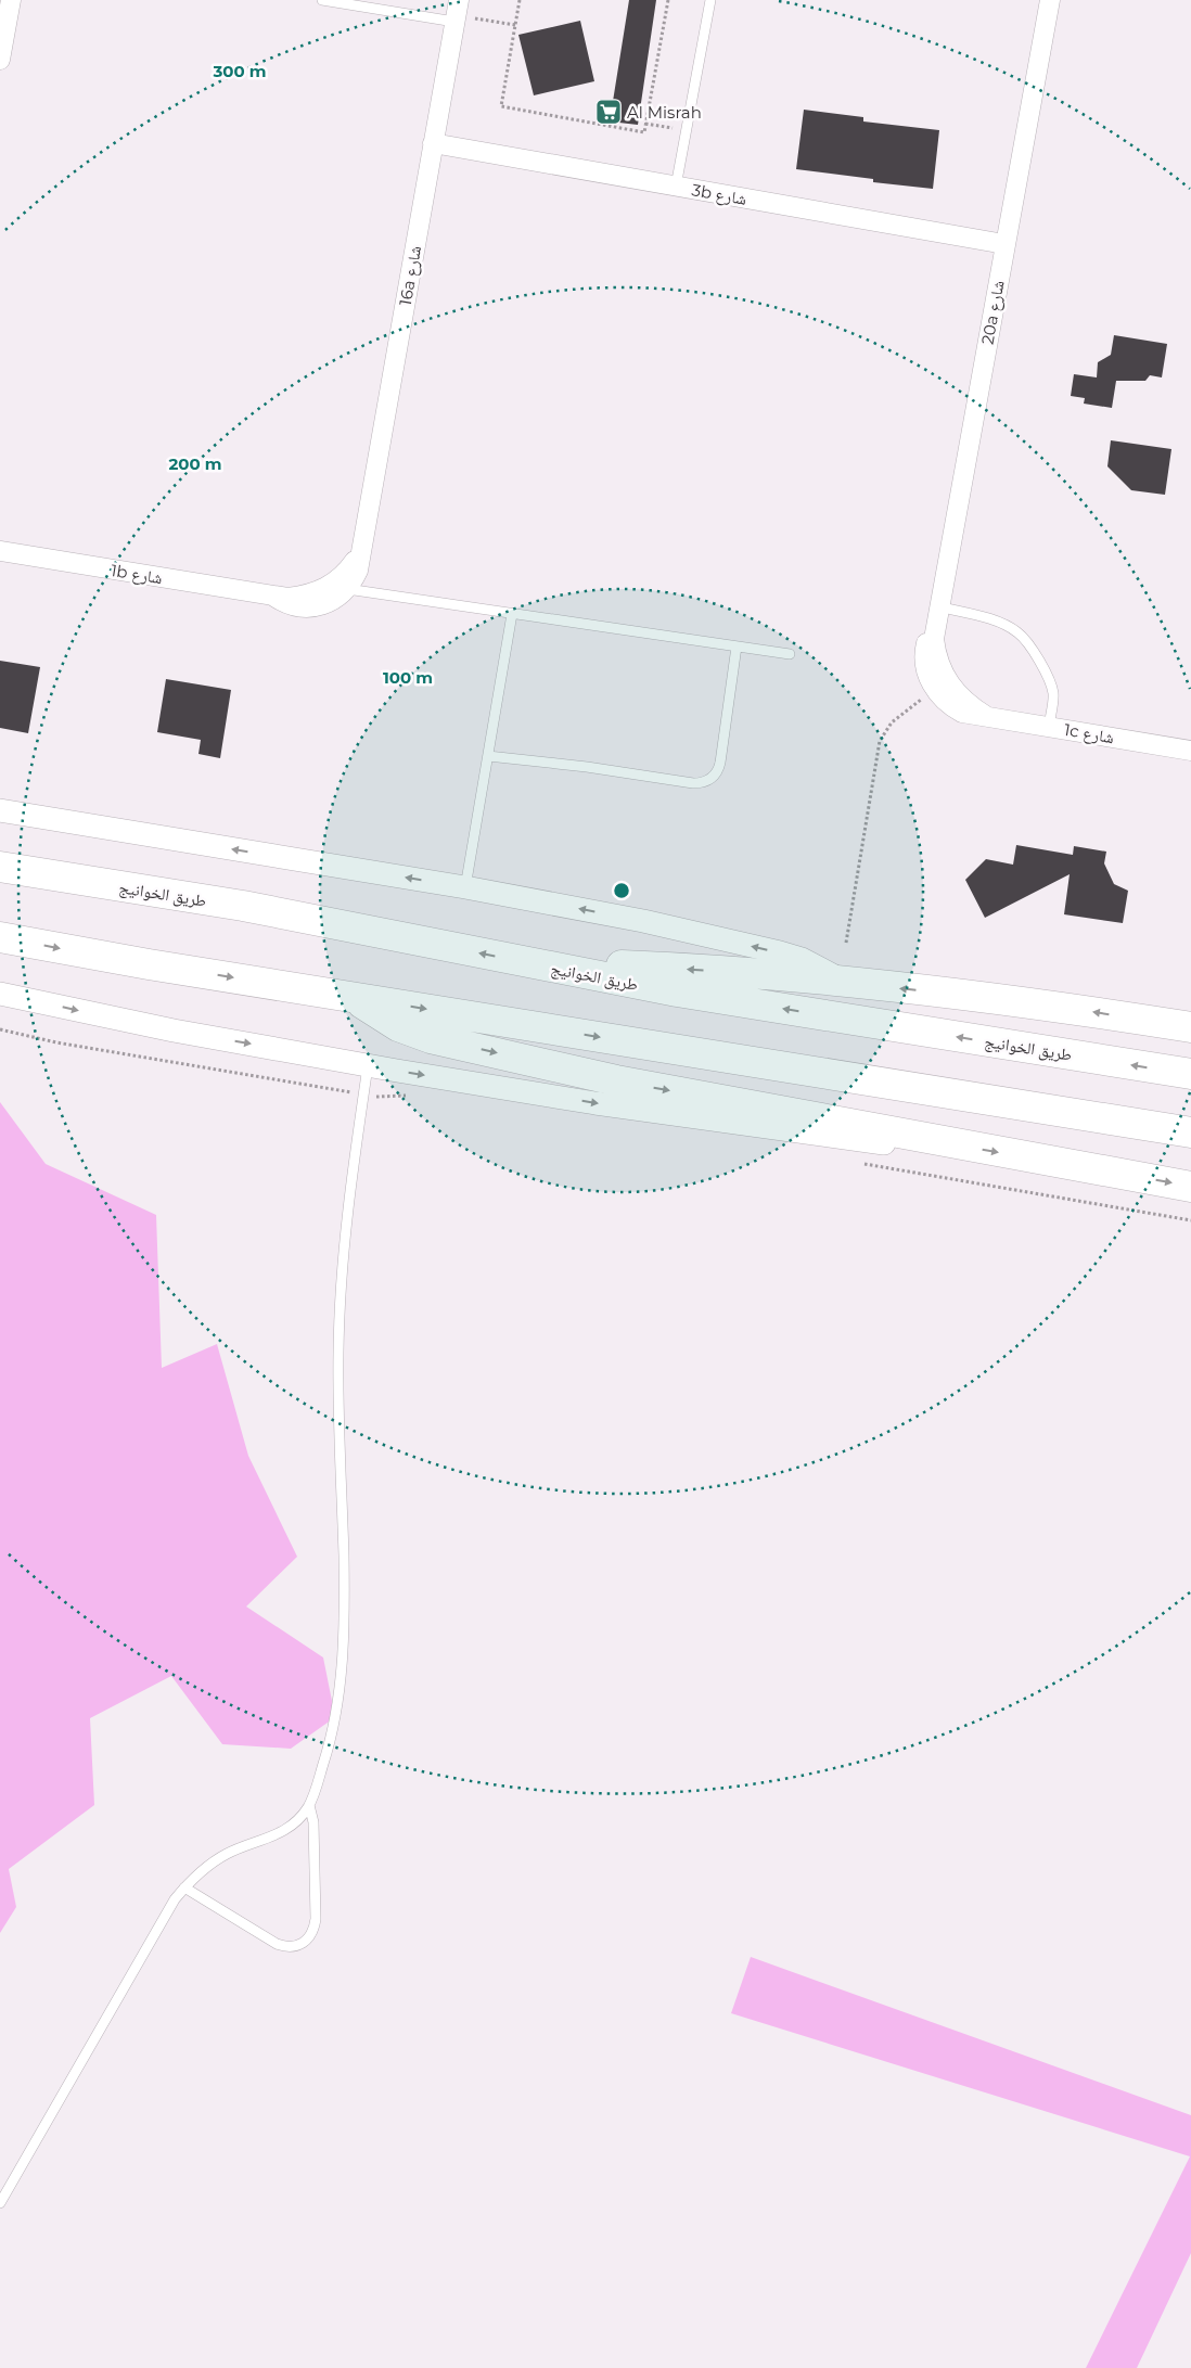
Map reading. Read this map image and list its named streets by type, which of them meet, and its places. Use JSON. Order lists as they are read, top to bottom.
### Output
{
  "streets": {
    "highway": ["طريق الخوانيج"],
    "street": [
      "3b شارع",
      "16a شارع",
      "20a شارع",
      "1b شارع",
      "1c شارع"
    ]
  },
  "crossings": [
    ["3b شارع", "16a شارع"],
    ["3b شارع", "20a شارع"],
    ["16a شارع", "1b شارع"],
    ["20a شارع", "1c شارع"]
  ],
  "places": {
    "supermarket": ["Al Misrah"]
  },
  "rings": ["300 m", "200 m", "100 m"]
}
